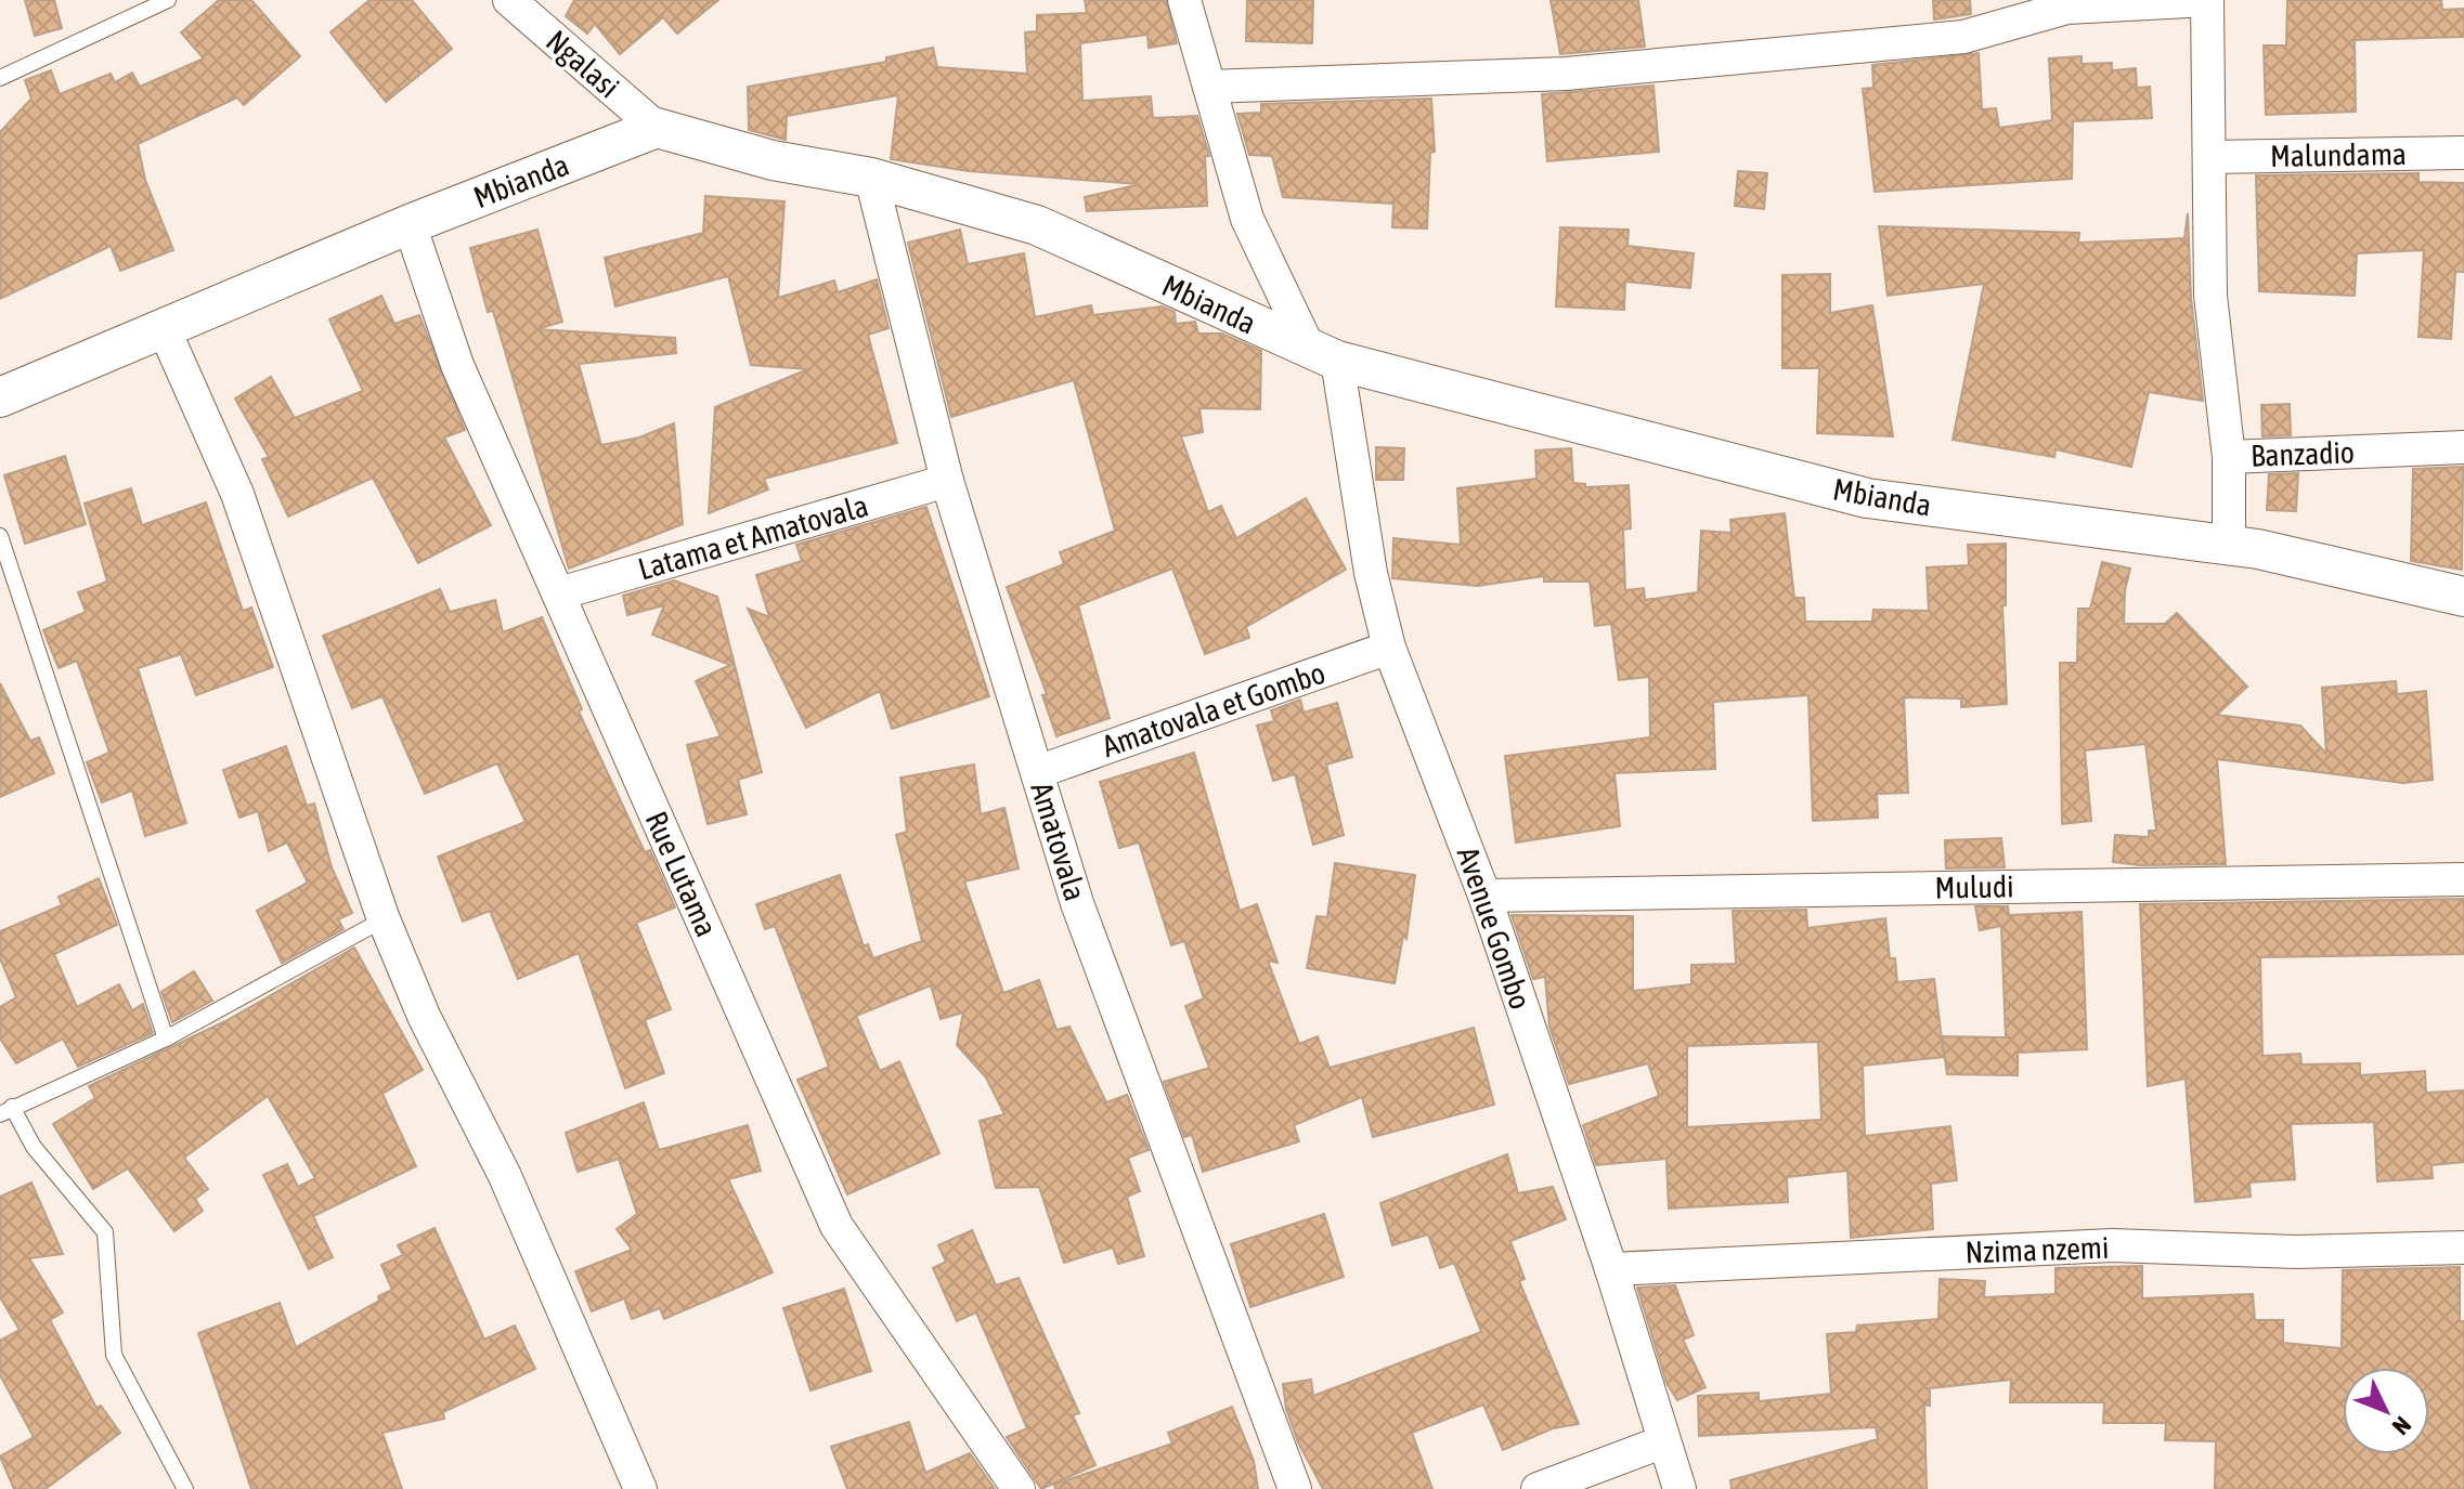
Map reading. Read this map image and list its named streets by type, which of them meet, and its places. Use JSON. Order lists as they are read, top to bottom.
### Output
{
  "streets": {
    "street": [
      "Ngalasi",
      "Malundama",
      "Mbianda",
      "Banzadio",
      "Latama et Amatovala",
      "Amatovala et Gombo",
      "Amatovala",
      "Rue Lutama",
      "Muludi",
      "Avenue Gombo",
      "Nzima nzemi"
    ]
  },
  "crossings": [
    ["Ngalasi", "Mbianda"],
    ["Mbianda", "Banzadio"],
    ["Mbianda", "Amatovala"],
    ["Mbianda", "Rue Lutama"],
    ["Mbianda", "Avenue Gombo"],
    ["Latama et Amatovala", "Amatovala"],
    ["Latama et Amatovala", "Rue Lutama"],
    ["Amatovala et Gombo", "Amatovala"],
    ["Amatovala et Gombo", "Avenue Gombo"],
    ["Muludi", "Avenue Gombo"],
    ["Avenue Gombo", "Nzima nzemi"]
  ],
  "north": "bottom right"
}
